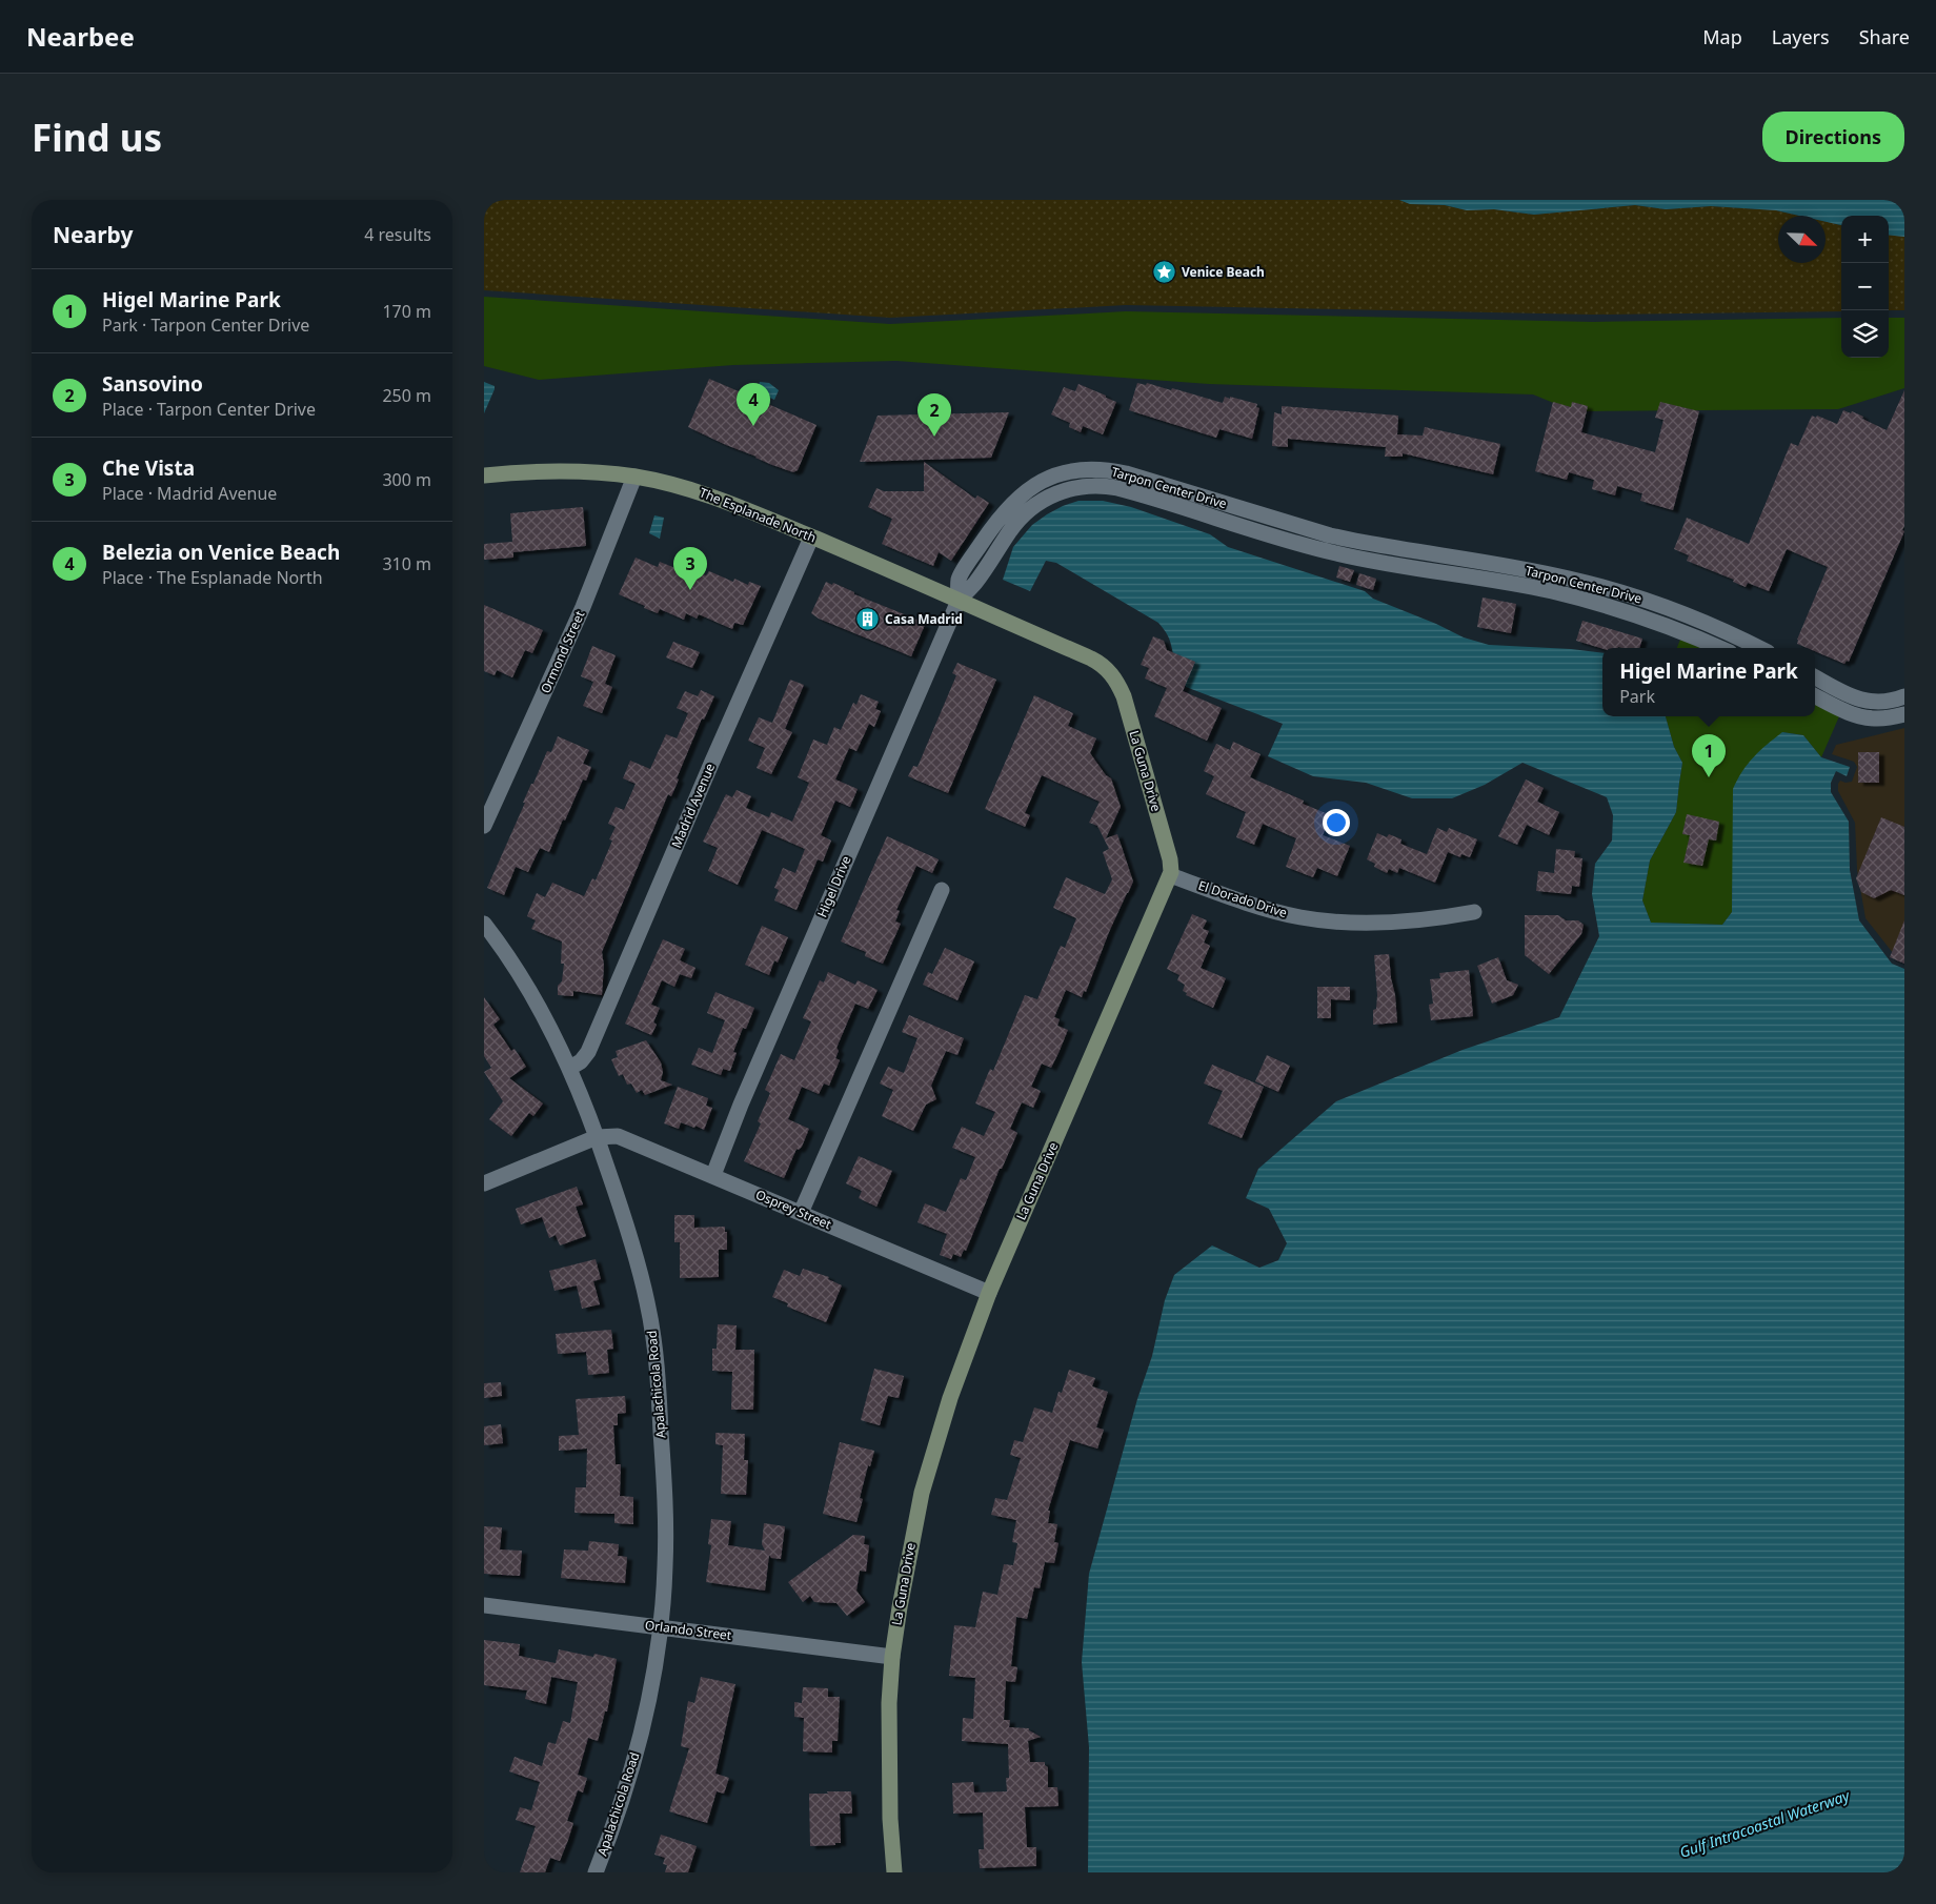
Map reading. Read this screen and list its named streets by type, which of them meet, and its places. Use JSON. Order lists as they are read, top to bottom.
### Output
{
  "streets": {
    "street": [
      "Tarpon Center Drive",
      "The Esplanade North",
      "Ormond Street",
      "La Guna Drive",
      "Madrid Avenue",
      "Higel Drive",
      "El Dorado Drive",
      "Osprey Street",
      "Apalachicola Road",
      "Orlando Street"
    ]
  },
  "crossings": [
    ["Tarpon Center Drive", "The Esplanade North"],
    ["Tarpon Center Drive", "La Guna Drive"],
    ["Tarpon Center Drive", "Higel Drive"],
    ["The Esplanade North", "Ormond Street"],
    ["The Esplanade North", "La Guna Drive"],
    ["The Esplanade North", "Madrid Avenue"],
    ["The Esplanade North", "Higel Drive"],
    ["La Guna Drive", "Higel Drive"],
    ["La Guna Drive", "El Dorado Drive"],
    ["La Guna Drive", "Osprey Street"],
    ["La Guna Drive", "Orlando Street"],
    ["Madrid Avenue", "Apalachicola Road"],
    ["Higel Drive", "Osprey Street"],
    ["Osprey Street", "Apalachicola Road"],
    ["Apalachicola Road", "Orlando Street"]
  ],
  "water": ["Gulf Intracoastal Waterway"],
  "places": {
    "place": ["Venice Beach"],
    "building": ["Casa Madrid"]
  },
  "north": "bottom right",
  "page": {
    "header": "Nearbee",
    "nav": ["Map", "Layers", "Share"],
    "buttons": "Directions",
    "title": "Find us",
    "heading": ["Nearby", "4 results"],
    "map_buttons": ["+", "−"],
    "list": [
      {
        "mark": "1",
        "name": "Higel Marine Park",
        "note": "Park · Tarpon Center Drive",
        "value": "170 m"
      },
      {
        "mark": "2",
        "name": "Sansovino",
        "note": "Place · Tarpon Center Drive",
        "value": "250 m"
      },
      {
        "mark": "3",
        "name": "Che Vista",
        "note": "Place · Madrid Avenue",
        "value": "300 m"
      },
      {
        "mark": "4",
        "name": "Belezia on Venice Beach",
        "note": "Place · The Esplanade North",
        "value": "310 m"
      }
    ],
    "pins": [
      "4",
      "2",
      "3",
      "1"
    ],
    "popup": ["Higel Marine Park", "Park"]
  }
}
